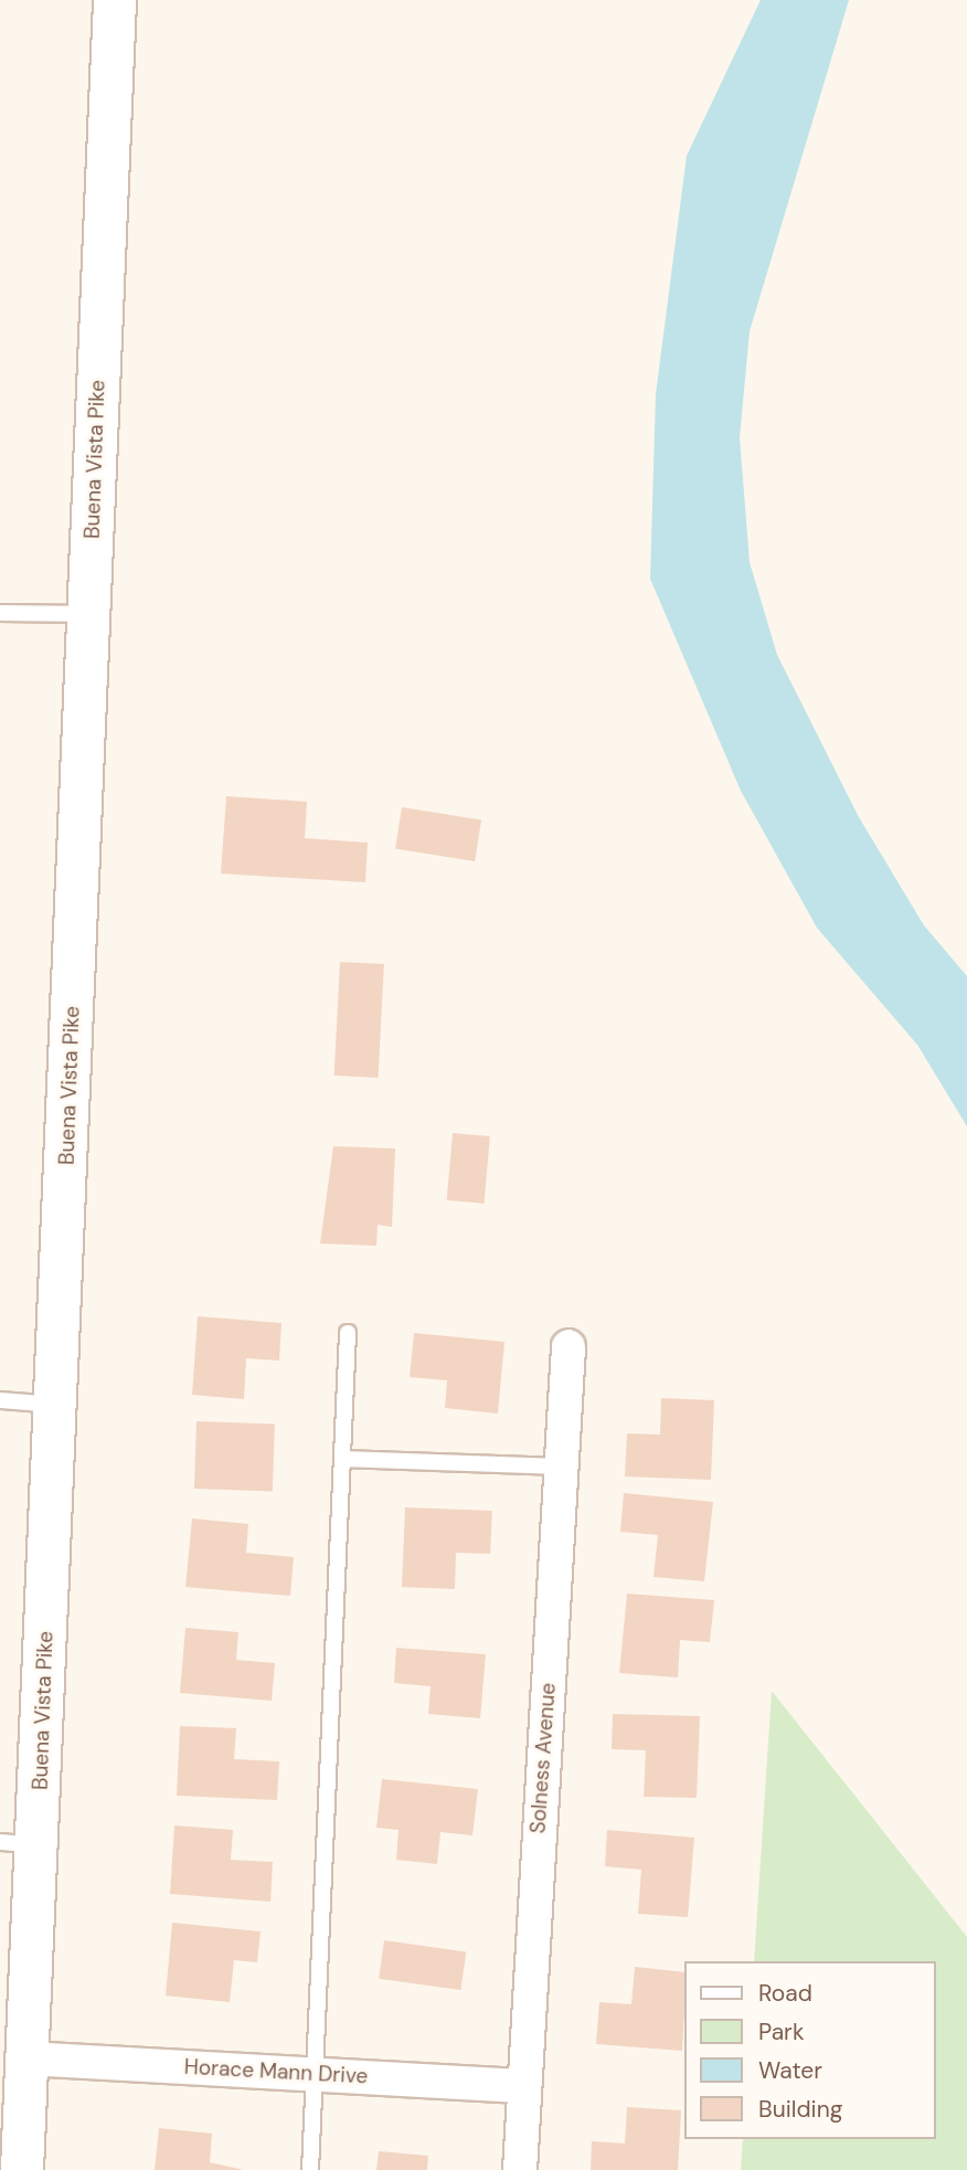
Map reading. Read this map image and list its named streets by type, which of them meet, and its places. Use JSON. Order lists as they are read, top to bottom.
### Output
{
  "streets": {
    "main road": ["Buena Vista Pike"],
    "street": ["Solness Avenue", "Horace Mann Drive"]
  },
  "crossings": [
    ["Buena Vista Pike", "Horace Mann Drive"],
    ["Solness Avenue", "Horace Mann Drive"]
  ],
  "legend": [
    "Road",
    "Park",
    "Water",
    "Building"
  ]
}
